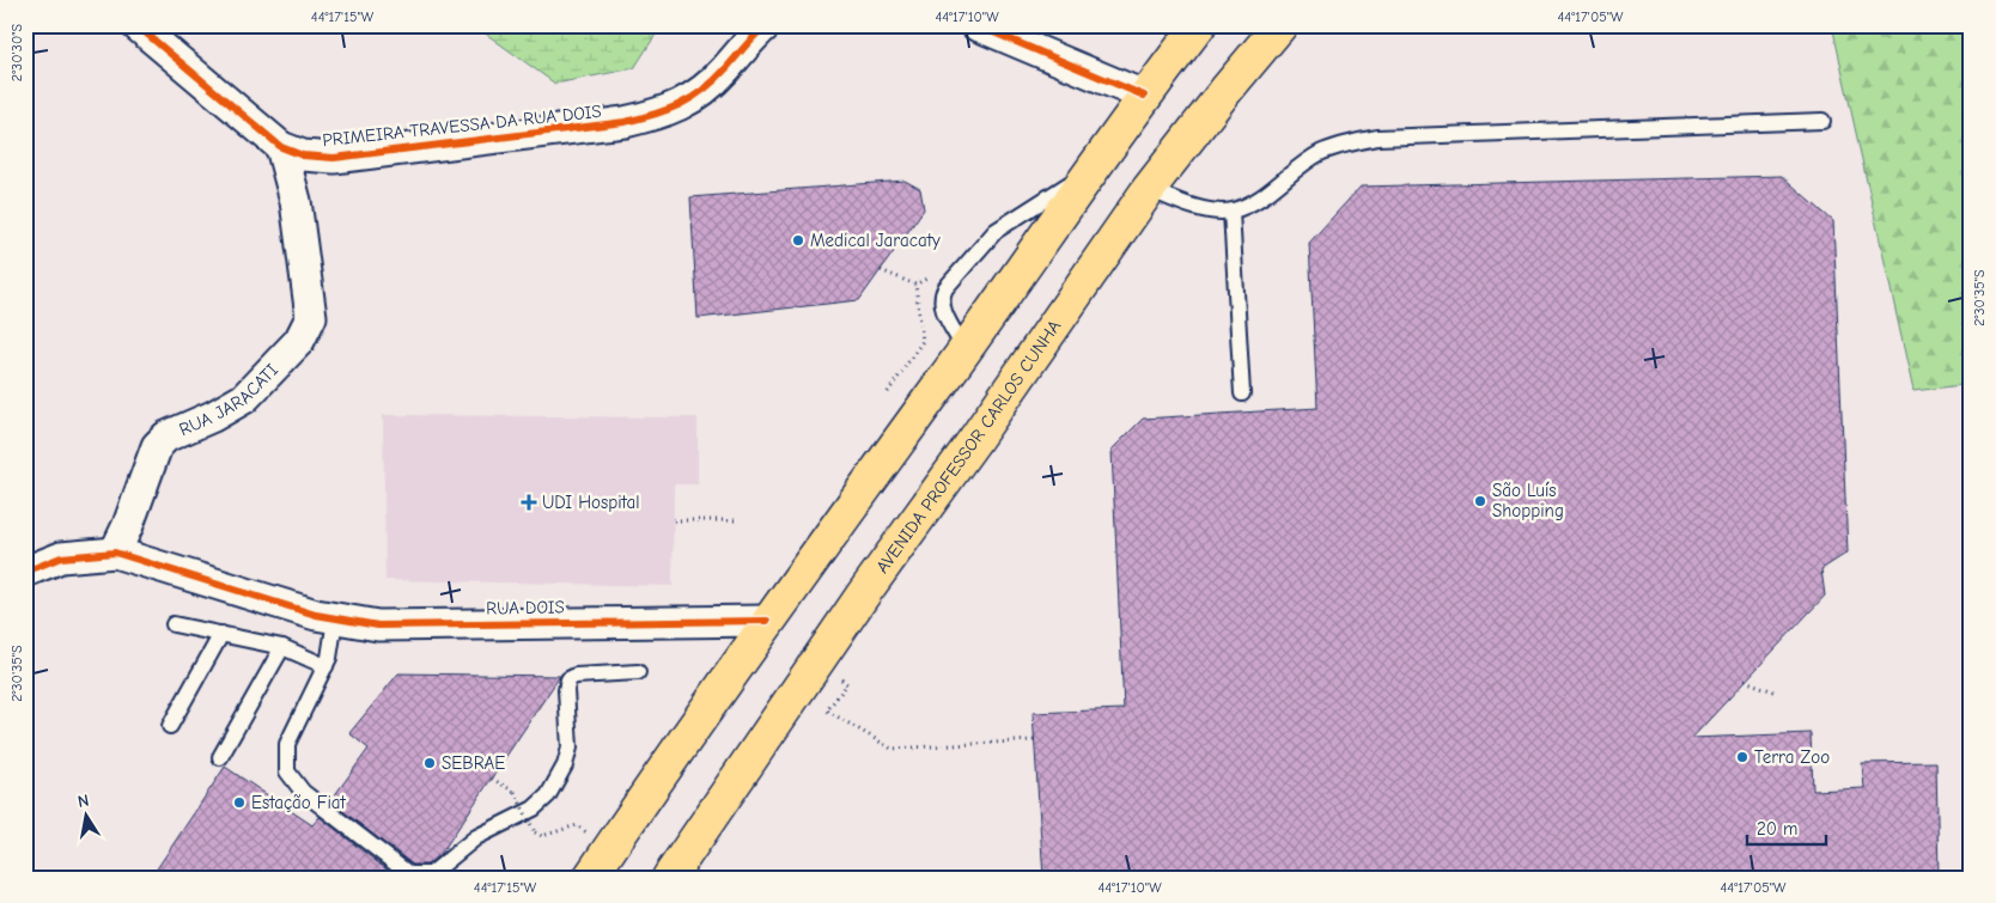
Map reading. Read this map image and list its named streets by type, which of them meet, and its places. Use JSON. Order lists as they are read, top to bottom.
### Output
{
  "streets": {
    "main road": ["AVENIDA PROFESSOR CARLOS CUNHA"],
    "street": ["PRIMEIRA TRAVESSA DA RUA DOIS", "RUA JARACATI", "RUA DOIS"]
  },
  "crossings": [
    ["PRIMEIRA TRAVESSA DA RUA DOIS", "RUA JARACATI"],
    ["RUA JARACATI", "RUA DOIS"]
  ],
  "places": {
    "other": [
      "Medical Jaracaty",
      "São Luís Shopping",
      "Terra Zoo",
      "SEBRAE",
      "Estação Fiat"
    ],
    "health": ["UDI Hospital"]
  },
  "scale_bar": "20 m",
  "north": "top",
  "coordinates": [
    "44°17'15\"W",
    "44°17'10\"W",
    "44°17'05\"W",
    "2°30'30\"S",
    "2°30'35\"S"
  ]
}
